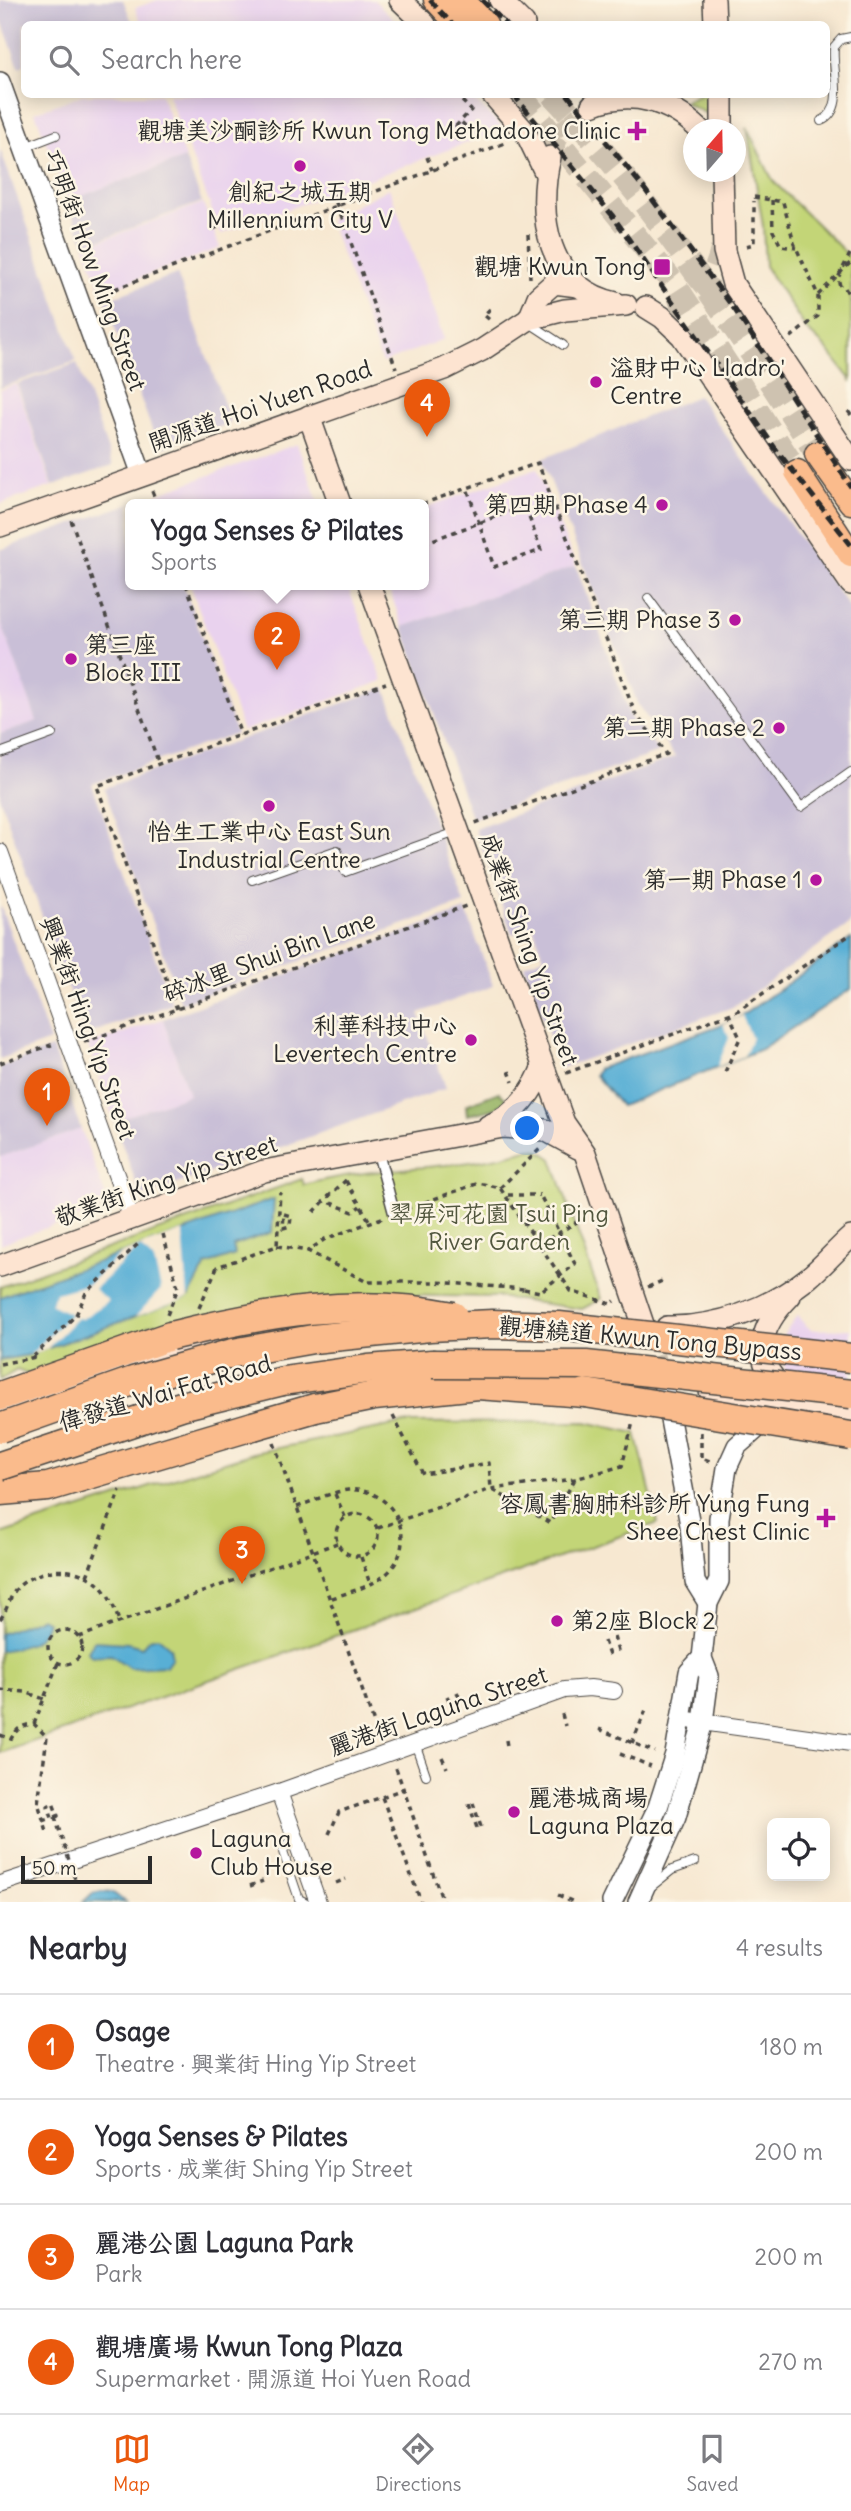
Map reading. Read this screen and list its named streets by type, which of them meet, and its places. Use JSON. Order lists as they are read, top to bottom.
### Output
{
  "streets": {
    "highway": ["觀塘繞道 Kwun Tong Bypass"],
    "main road": [
      "開源道 Hoi Yuen Road",
      "成業街 Shing Yip Street",
      "敬業街 King Yip Street",
      "偉發道 Wai Fat Road"
    ],
    "street": ["巧明街 How Ming Street", "興業街 Hing Yip Street", "麗港街 Laguna Street"],
    "path": ["碎冰里 Shui Bin Lane"]
  },
  "crossings": [
    ["巧明街 How Ming Street", "開源道 Hoi Yuen Road"],
    ["成業街 Shing Yip Street", "敬業街 King Yip Street"],
    ["成業街 Shing Yip Street", "偉發道 Wai Fat Road"],
    ["興業街 Hing Yip Street", "敬業街 King Yip Street"]
  ],
  "parks": ["翠屏河花園 Tsui Ping River Garden"],
  "places": {
    "health": ["觀塘美沙酮診所 Kwun Tong Methadone Clinic", "容鳳書胸肺科診所 Yung Fung Shee Chest Clinic"],
    "other": [
      "創紀之城五期 Millennium City V",
      "溢財中心 Lladro' Centre",
      "第四期 Phase 4",
      "第三期 Phase 3",
      "第三座 Block III",
      "第二期 Phase 2",
      "怡生工業中心 East Sun Industrial Centre",
      "第一期 Phase 1",
      "利華科技中心 Levertech Centre",
      "第2座 Block 2",
      "麗港城商場 Laguna Plaza",
      "Laguna Club House"
    ],
    "transit": ["觀塘 Kwun Tong"]
  },
  "scale_bar": "50 m",
  "north": "top",
  "page": {
    "search": "Search here",
    "pins": [
      "4",
      "2",
      "1",
      "3"
    ],
    "popup": ["Yoga Senses & Pilates", "Sports"],
    "scale": "50 m",
    "heading": ["Nearby", "4 results"],
    "list": [
      {
        "mark": "1",
        "name": "Osage",
        "note": "Theatre · 興業街 Hing Yip Street",
        "value": "180 m"
      },
      {
        "mark": "2",
        "name": "Yoga Senses & Pilates",
        "note": "Sports · 成業街 Shing Yip Street",
        "value": "200 m"
      },
      {
        "mark": "3",
        "name": "麗港公園 Laguna Park",
        "note": "Park",
        "value": "200 m"
      },
      {
        "mark": "4",
        "name": "觀塘廣場 Kwun Tong Plaza",
        "note": "Supermarket · 開源道 Hoi Yuen Road",
        "value": "270 m"
      }
    ],
    "nav": ["Map", "Directions", "Saved"]
  }
}
